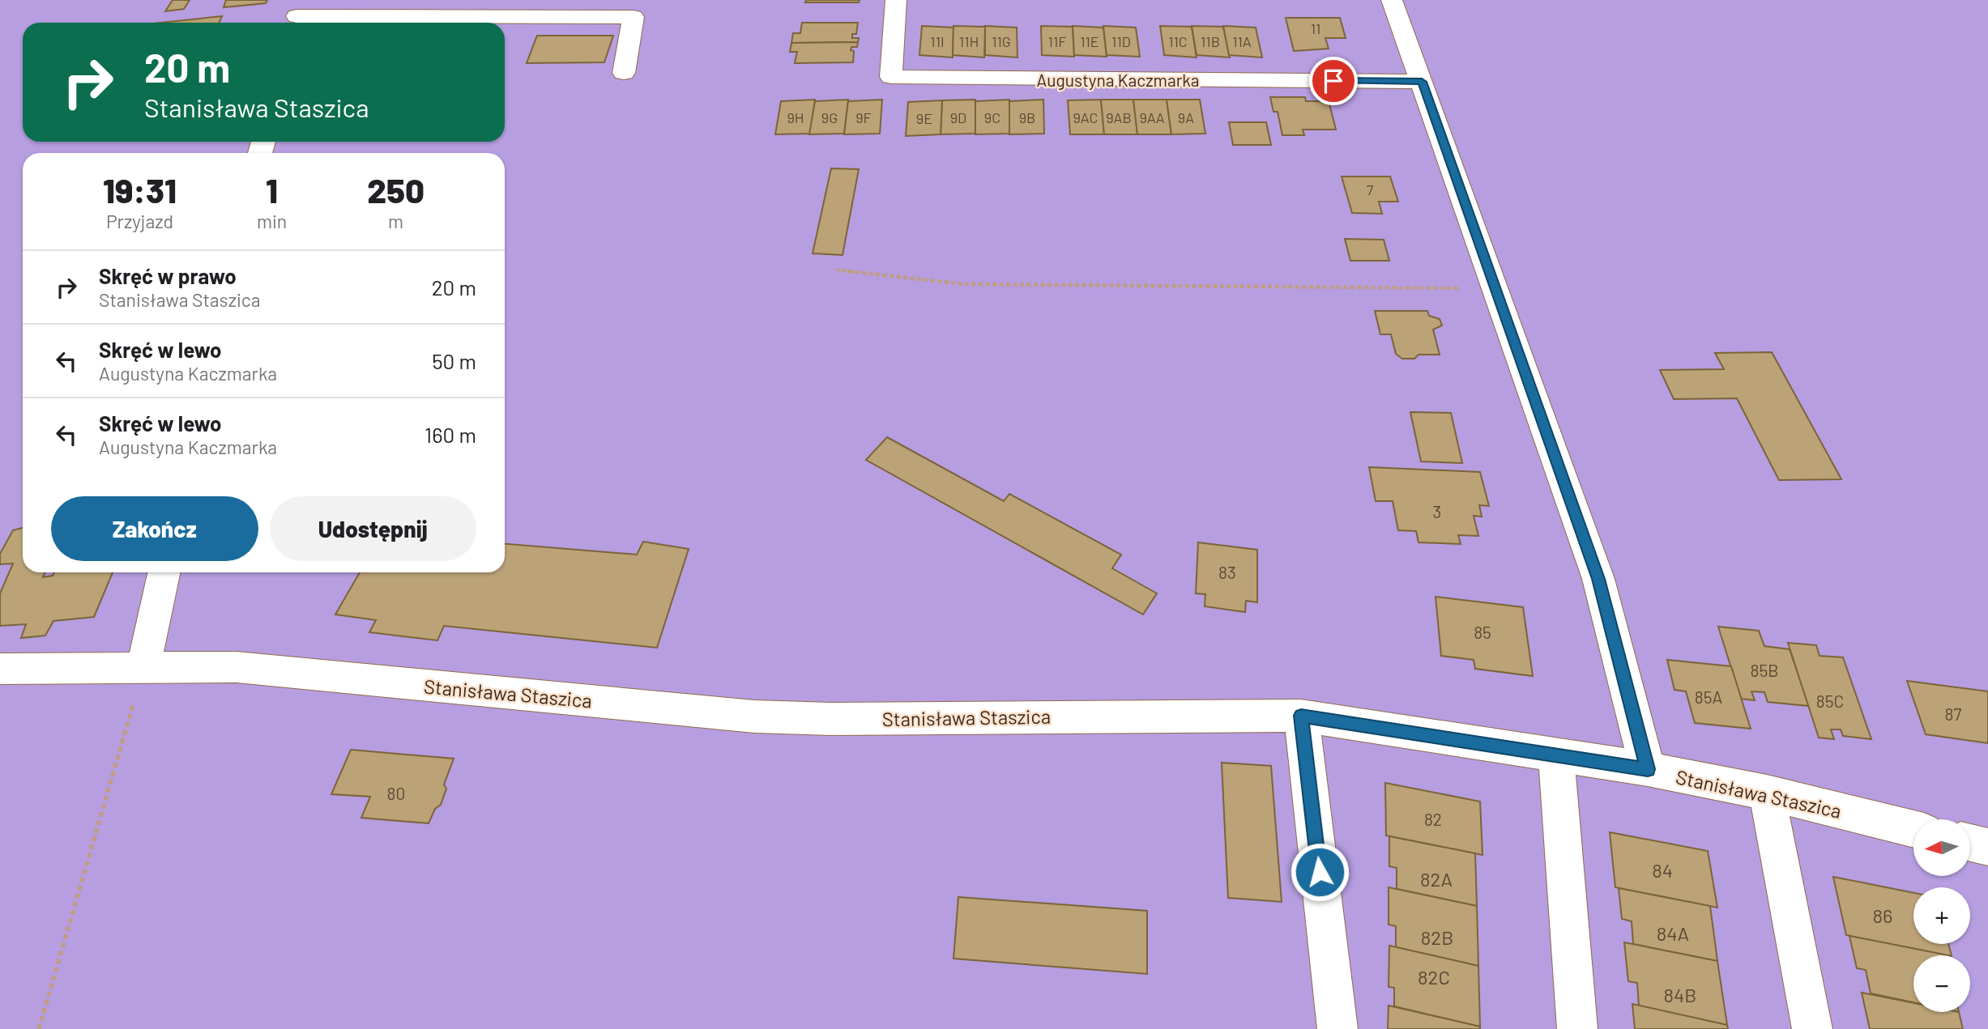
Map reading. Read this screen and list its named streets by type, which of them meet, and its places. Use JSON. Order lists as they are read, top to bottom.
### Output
{
  "streets": {
    "street": ["Augustyna Kaczmarka", "Stanisława Staszica"]
  },
  "house_numbers": [
    "11",
    "11I",
    "11H",
    "11G",
    "11F",
    "11E",
    "11D",
    "11C",
    "11B",
    "11A",
    "9H",
    "9G",
    "9F",
    "9D",
    "9C",
    "9B",
    "9AC",
    "9AB",
    "9AA",
    "9A",
    "9E",
    "7",
    "3",
    "83",
    "85",
    "85B",
    "85A",
    "85C",
    "87",
    "80",
    "82",
    "84",
    "82A",
    "86",
    "84A",
    "82B",
    "82C",
    "84B"
  ],
  "north": "left",
  "page": {
    "turn": ["20 m", "Stanisława Staszica"],
    "eta": [
      "19:31",
      "Przyjazd",
      "1",
      "min",
      "250",
      "m"
    ],
    "list": [
      {
        "name": "Skręć w prawo",
        "note": "Stanisława Staszica",
        "value": "20 m"
      },
      {
        "name": "Skręć w lewo",
        "note": "Augustyna Kaczmarka",
        "value": "50 m"
      },
      {
        "name": "Skręć w lewo",
        "note": "Augustyna Kaczmarka",
        "value": "160 m"
      }
    ],
    "buttons": ["Zakończ", "Udostępnij"],
    "map_buttons": ["+", "−"]
  }
}
